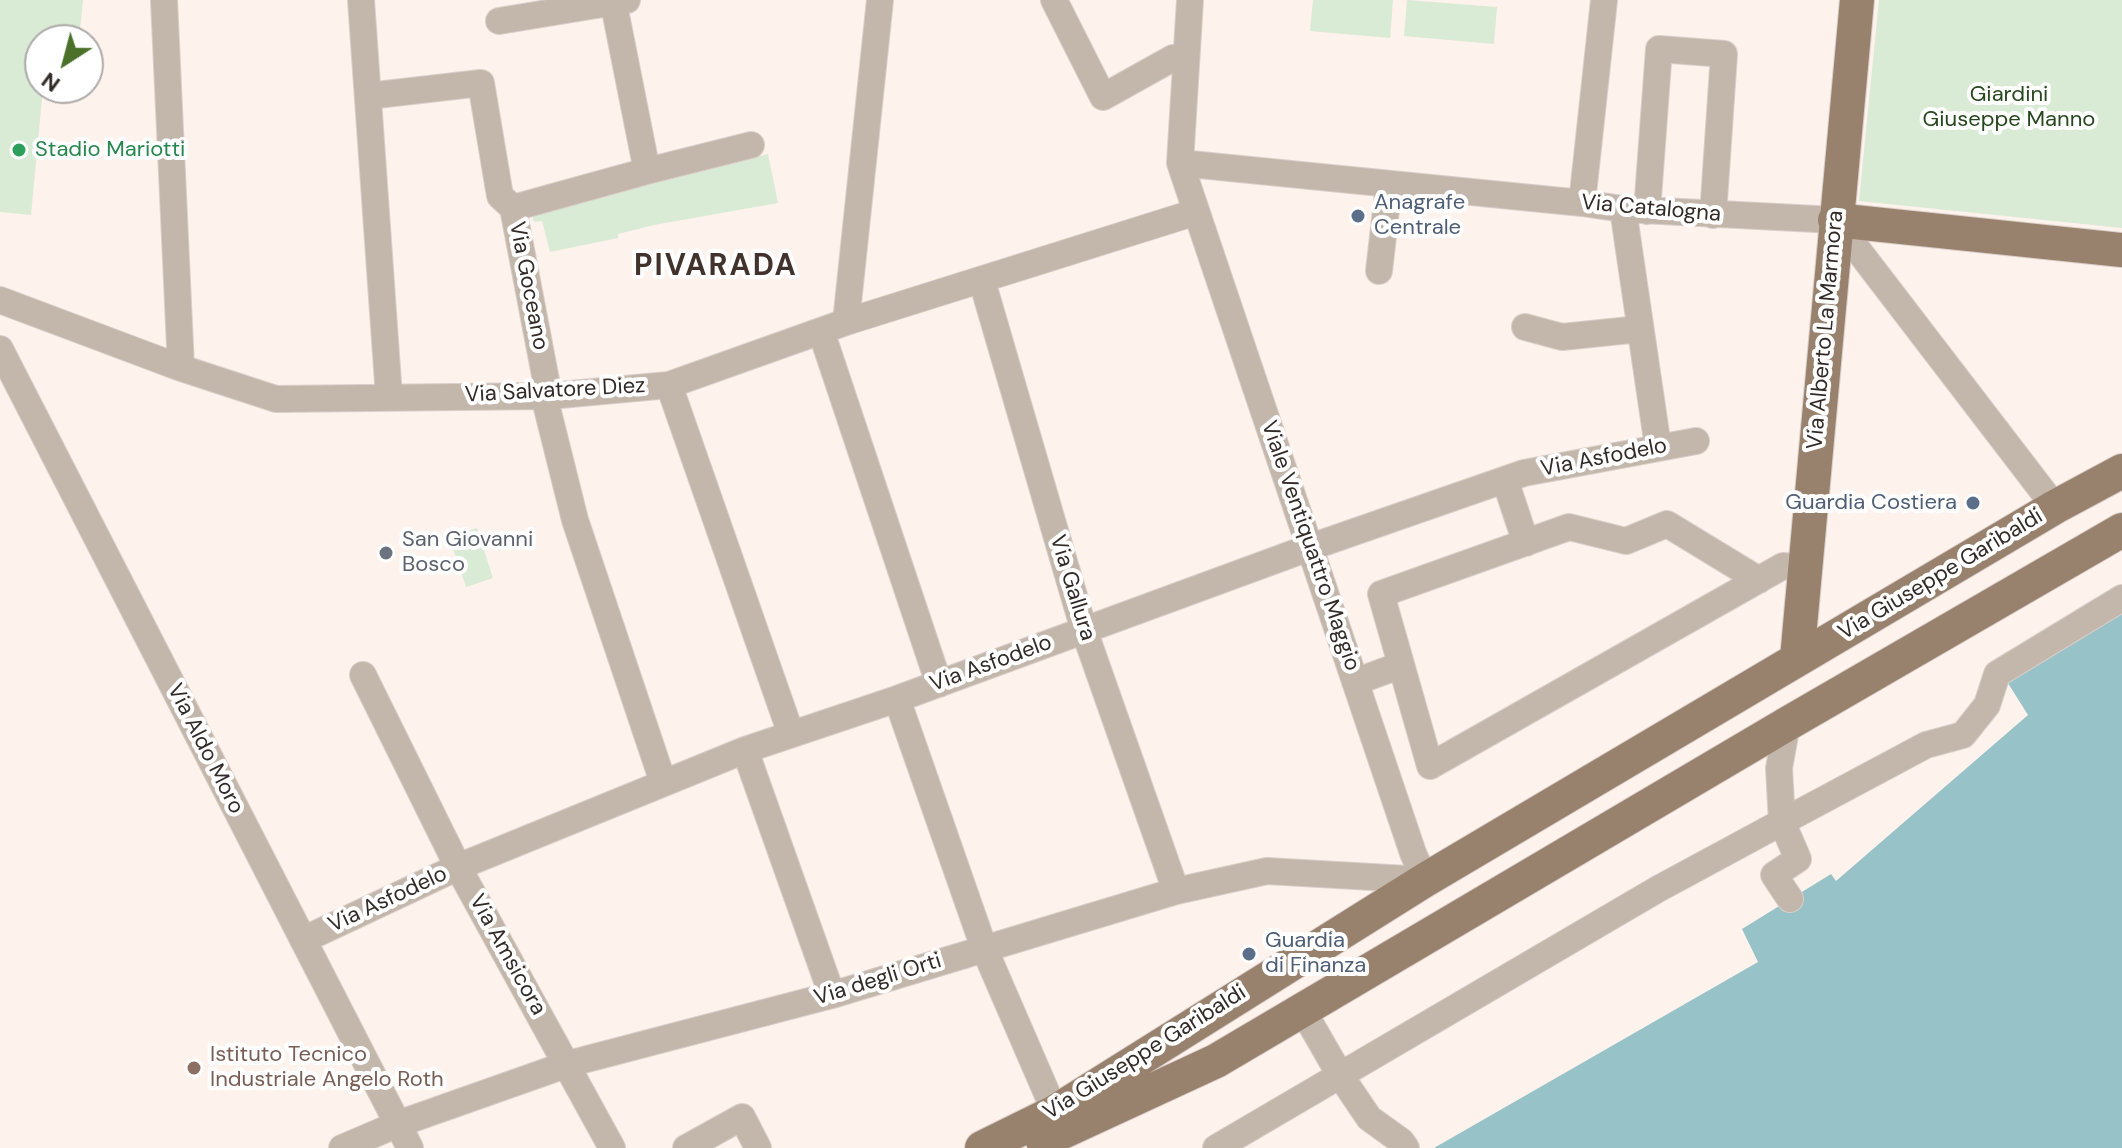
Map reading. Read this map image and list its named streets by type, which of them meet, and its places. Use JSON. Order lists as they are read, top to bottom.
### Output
{
  "streets": {
    "main road": ["Via Catalogna", "Via Alberto La Marmora", "Via Giuseppe Garibaldi"],
    "street": [
      "Via Goceano",
      "Via Salvatore Diez",
      "Via Asfodelo",
      "Viale Ventiquattro Maggio",
      "Via Gallura",
      "Via Aldo Moro",
      "Via Amsicora",
      "Via degli Orti"
    ]
  },
  "crossings": [
    ["Via Catalogna", "Via Alberto La Marmora"],
    ["Via Catalogna", "Viale Ventiquattro Maggio"],
    ["Via Goceano", "Via Salvatore Diez"],
    ["Via Goceano", "Via Asfodelo"],
    ["Via Alberto La Marmora", "Via Giuseppe Garibaldi"],
    ["Via Salvatore Diez", "Viale Ventiquattro Maggio"],
    ["Via Salvatore Diez", "Via Gallura"],
    ["Via Asfodelo", "Viale Ventiquattro Maggio"],
    ["Via Asfodelo", "Via Gallura"],
    ["Via Asfodelo", "Via Aldo Moro"],
    ["Via Asfodelo", "Via Amsicora"],
    ["Viale Ventiquattro Maggio", "Via Giuseppe Garibaldi"],
    ["Viale Ventiquattro Maggio", "Via degli Orti"],
    ["Via Giuseppe Garibaldi", "Via degli Orti"],
    ["Via Gallura", "Via degli Orti"],
    ["Via Aldo Moro", "Via degli Orti"],
    ["Via Amsicora", "Via degli Orti"]
  ],
  "districts": ["PIVARADA"],
  "parks": ["Giardini Giuseppe Manno"],
  "places": [
    "Stadio Mariotti",
    "Anagrafe Centrale",
    "Guardia Costiera",
    "San Giovanni Bosco",
    "Guardia di Finanza",
    "Istituto Tecnico Industriale Angelo Roth"
  ],
  "north": "bottom left"
}
